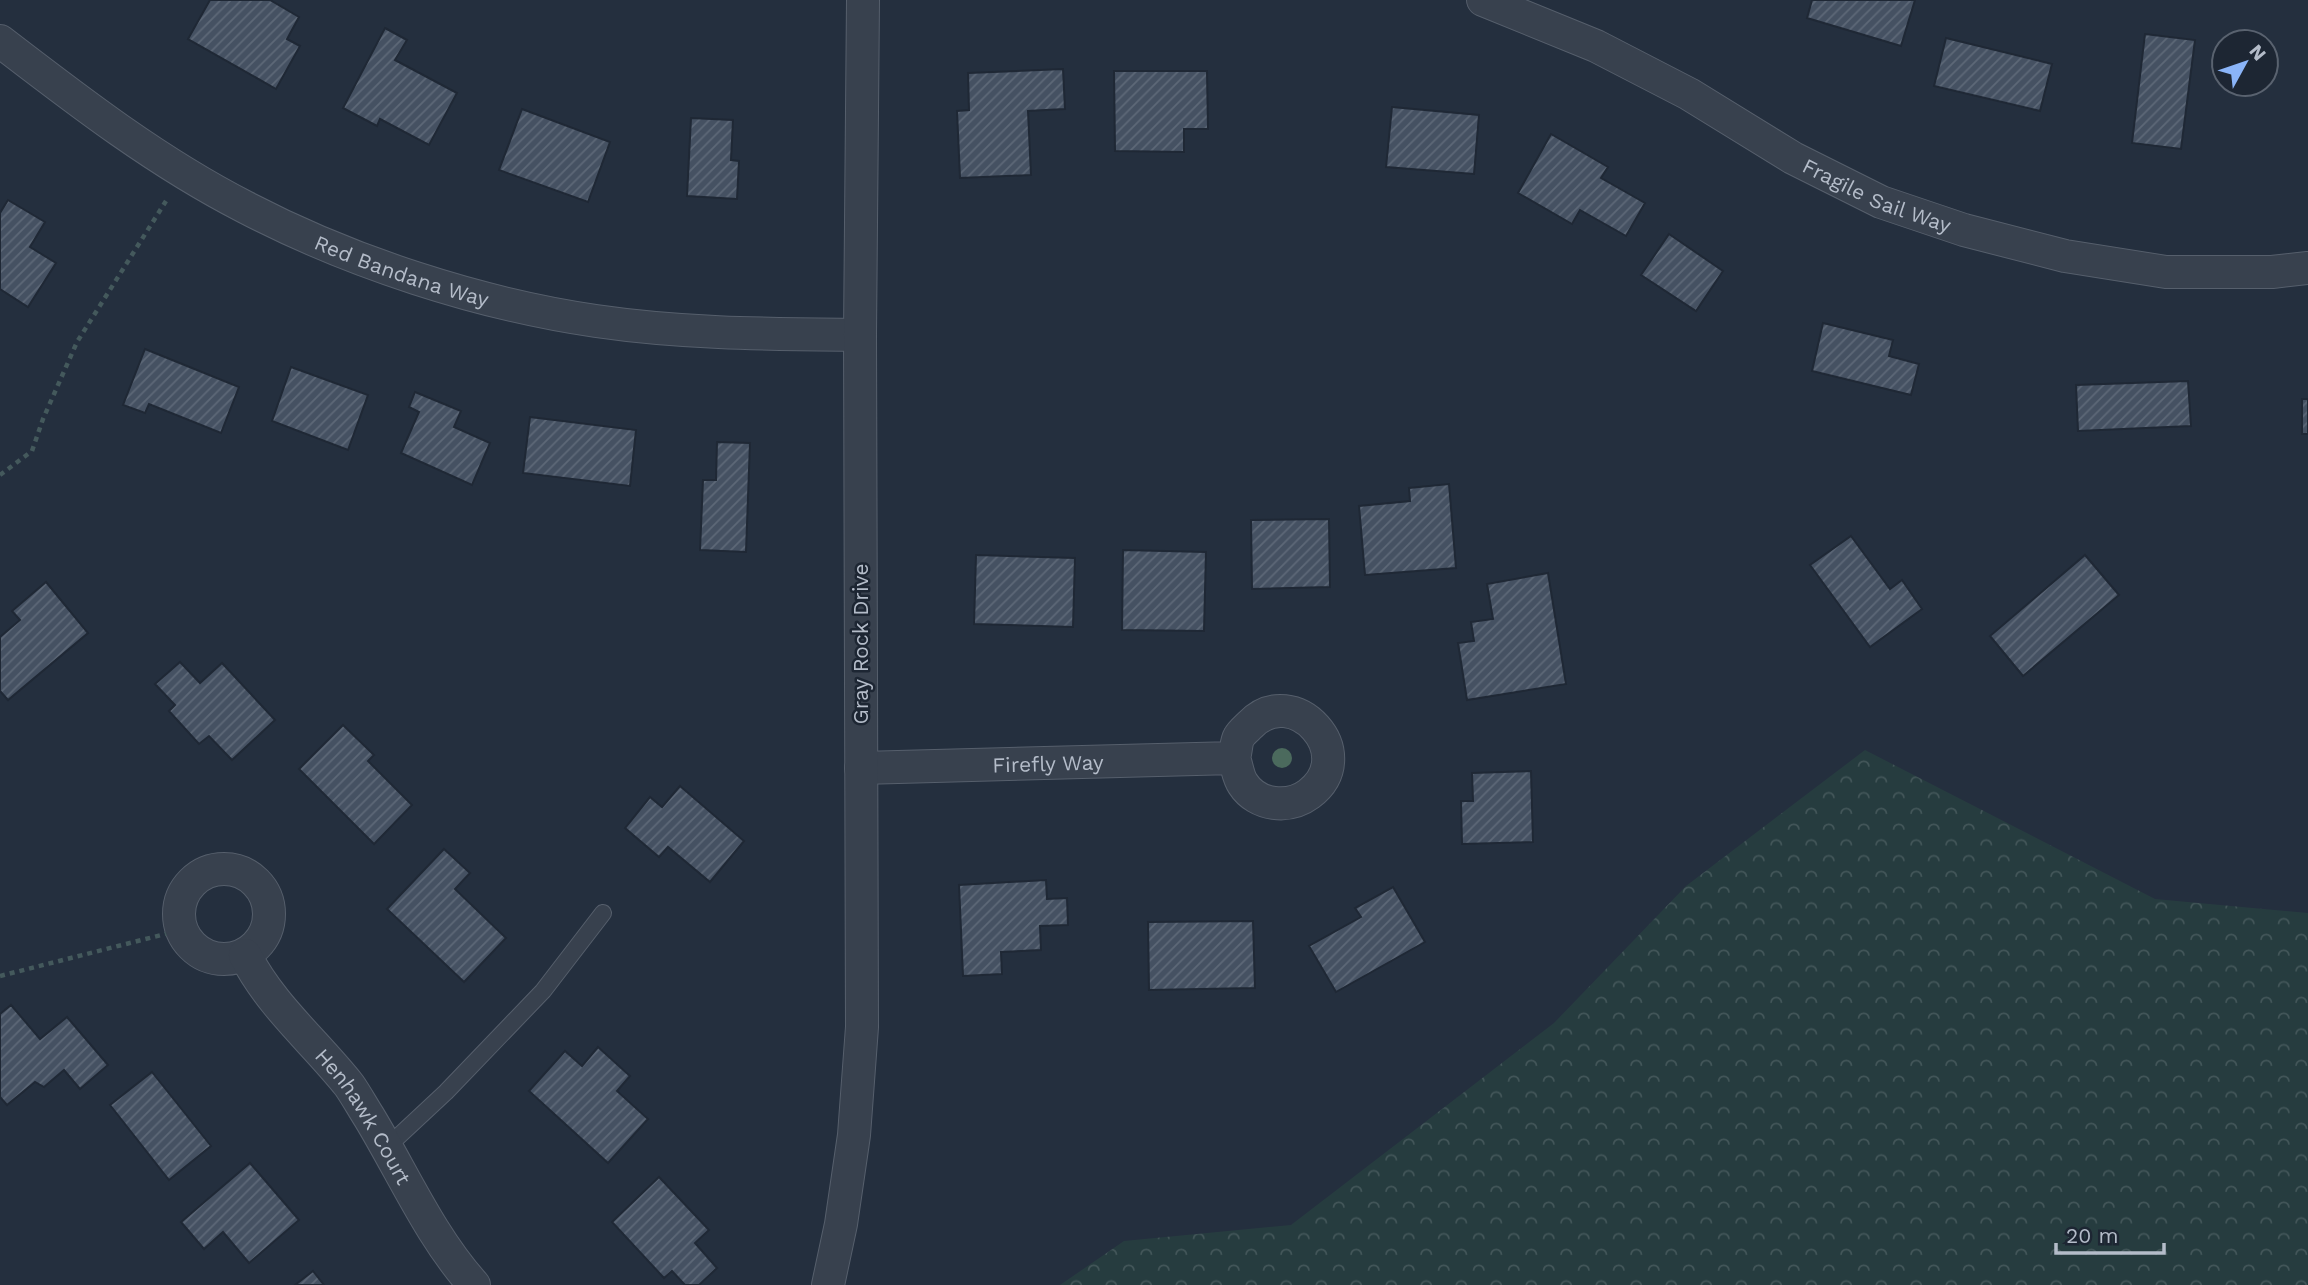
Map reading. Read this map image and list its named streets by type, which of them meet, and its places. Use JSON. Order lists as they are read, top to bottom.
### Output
{
  "streets": {
    "street": [
      "Fragile Sail Way",
      "Red Bandana Way",
      "Gray Rock Drive",
      "Firefly Way",
      "Henhawk Court"
    ]
  },
  "crossings": [
    ["Red Bandana Way", "Gray Rock Drive"],
    ["Gray Rock Drive", "Firefly Way"]
  ],
  "scale_bar": "20 m",
  "north": "top right"
}
